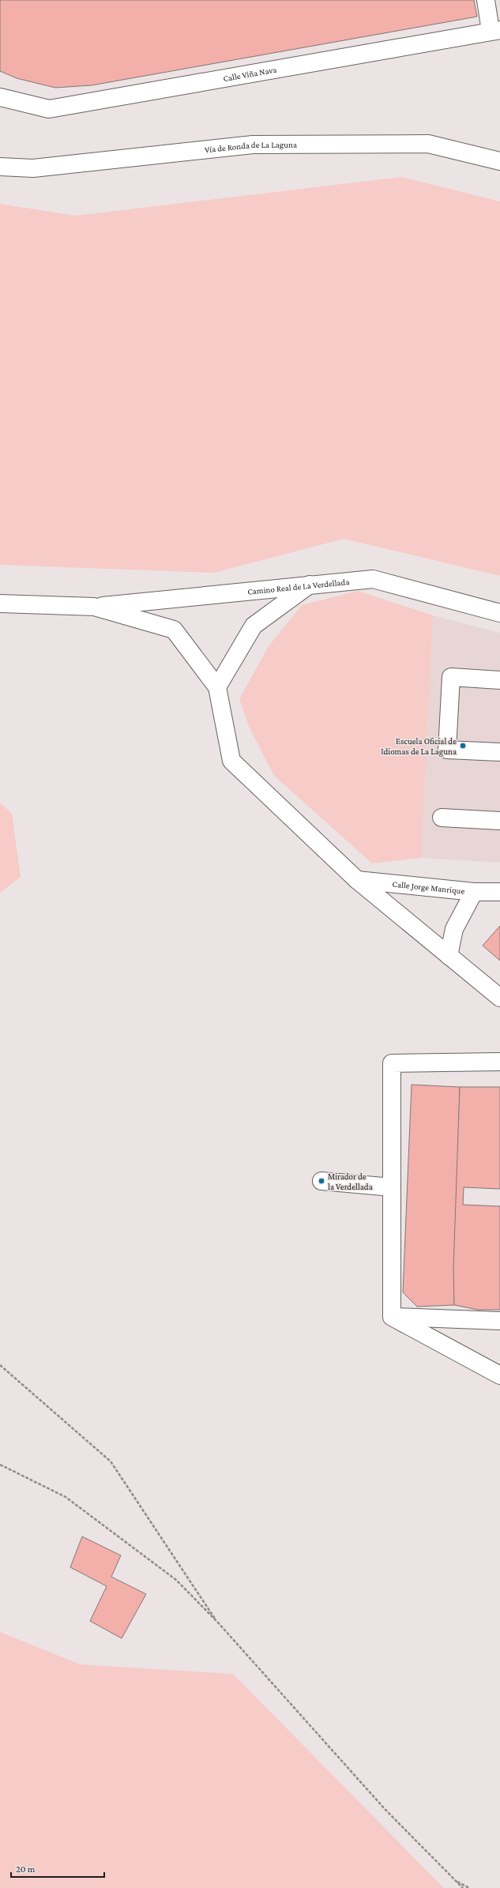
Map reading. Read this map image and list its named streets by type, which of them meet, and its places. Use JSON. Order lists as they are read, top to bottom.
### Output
{
  "streets": {
    "street": [
      "Calle Viña Nava",
      "Vía de Ronda de La Laguna",
      "Camino Real de La Verdellada",
      "Calle Jorge Manrique"
    ]
  },
  "places": ["Escuela Oficial de Idiomas de La Laguna", "Mirador de la Verdellada"],
  "scale_bar": "20 m"
}
